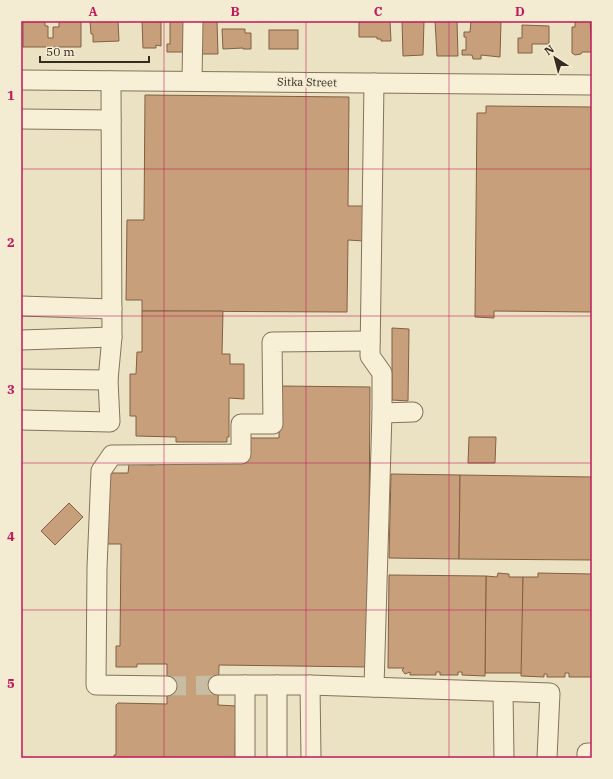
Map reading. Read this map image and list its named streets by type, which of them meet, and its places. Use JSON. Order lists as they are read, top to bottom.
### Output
{
  "streets": {
    "street": ["Sitka Street"]
  },
  "scale_bar": "50 m",
  "north": "top left",
  "grid": {
    "columns": [
      "A",
      "B",
      "C",
      "D"
    ],
    "rows": [
      "1",
      "2",
      "3",
      "4",
      "5"
    ]
  }
}
